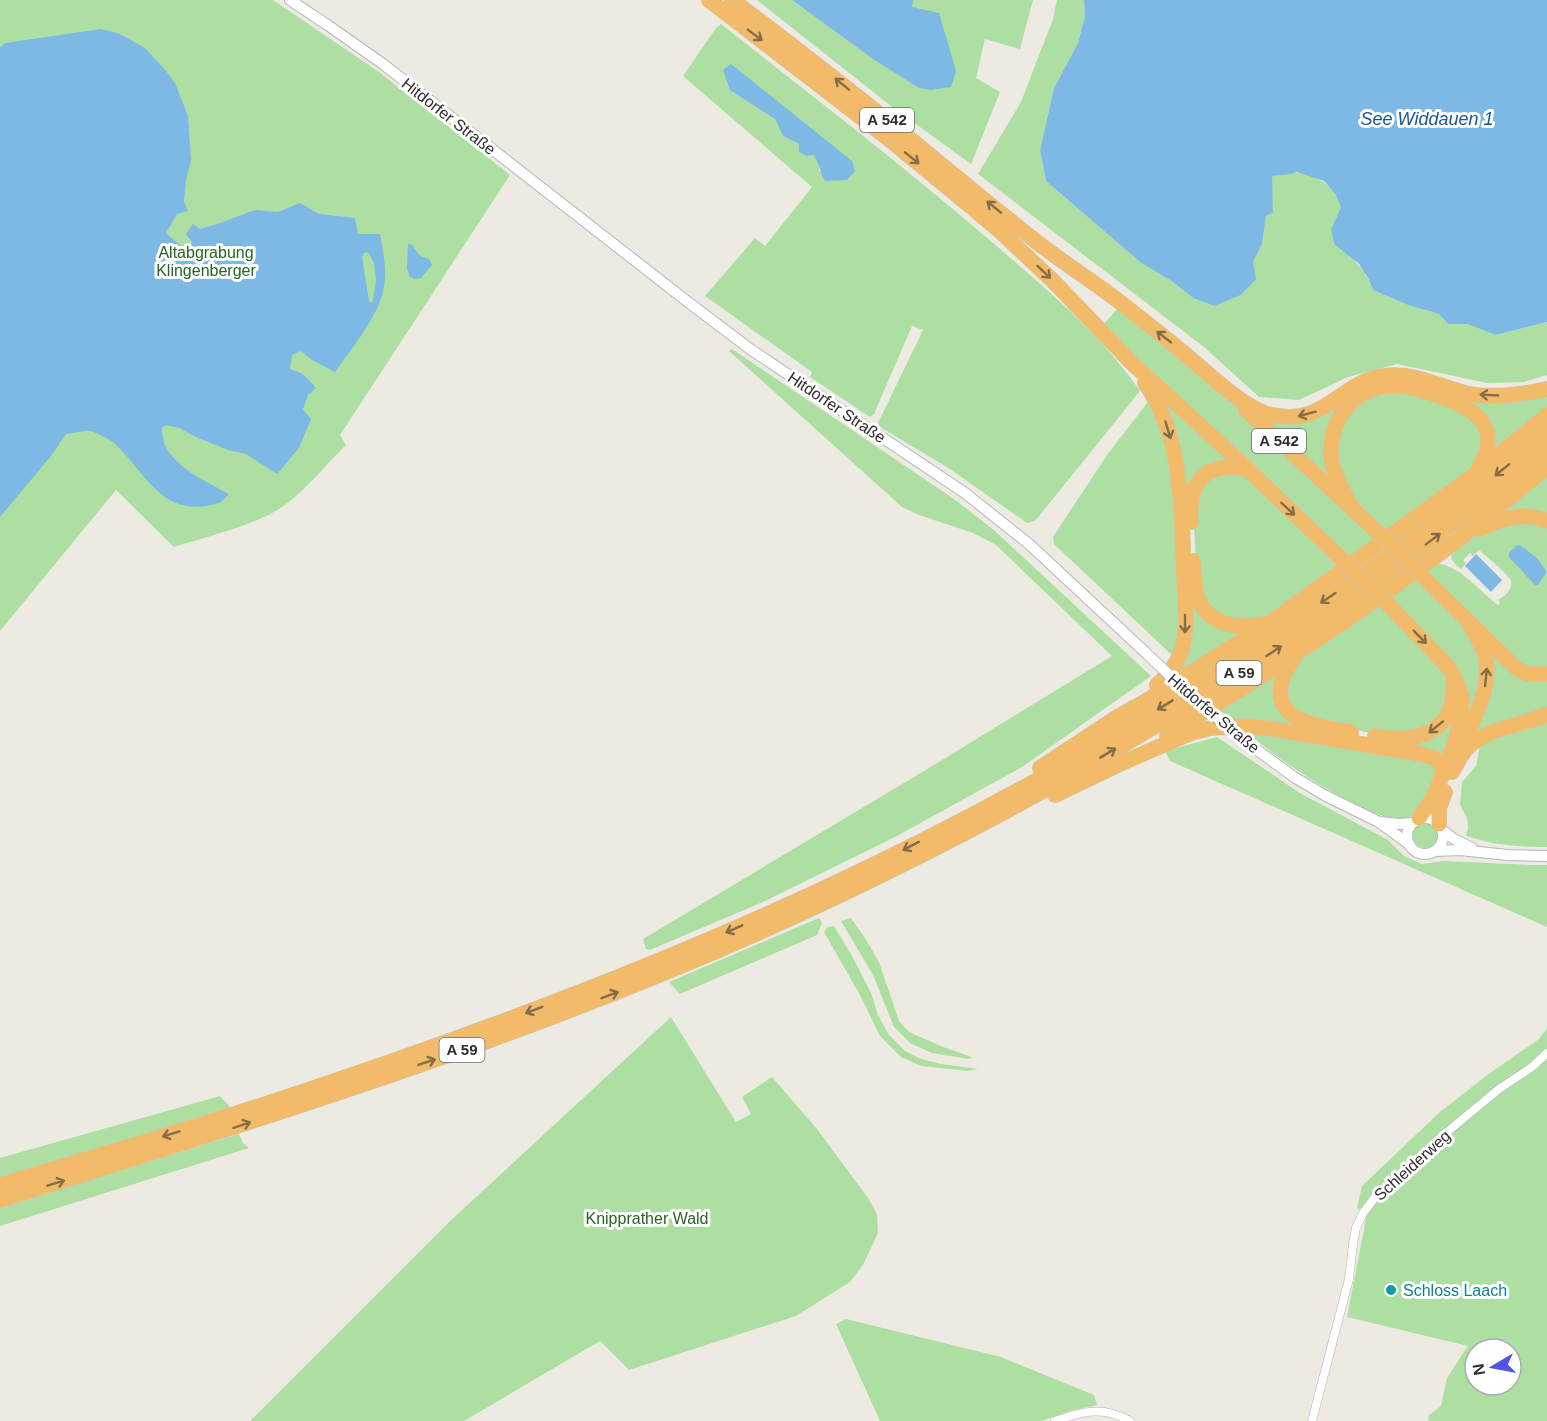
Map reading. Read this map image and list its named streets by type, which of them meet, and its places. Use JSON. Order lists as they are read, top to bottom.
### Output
{
  "streets": {
    "highway": ["A 542", "A 59"],
    "main road": ["Hitdorfer Straße"],
    "street": ["Schleiderweg"]
  },
  "crossings": [
    ["Hitdorfer Straße", "A 542"]
  ],
  "water": ["See Widdauen 1"],
  "parks": ["Altabgrabung Klingenberger", "Knipprather Wald"],
  "places": ["Schloss Laach"],
  "north": "left"
}
